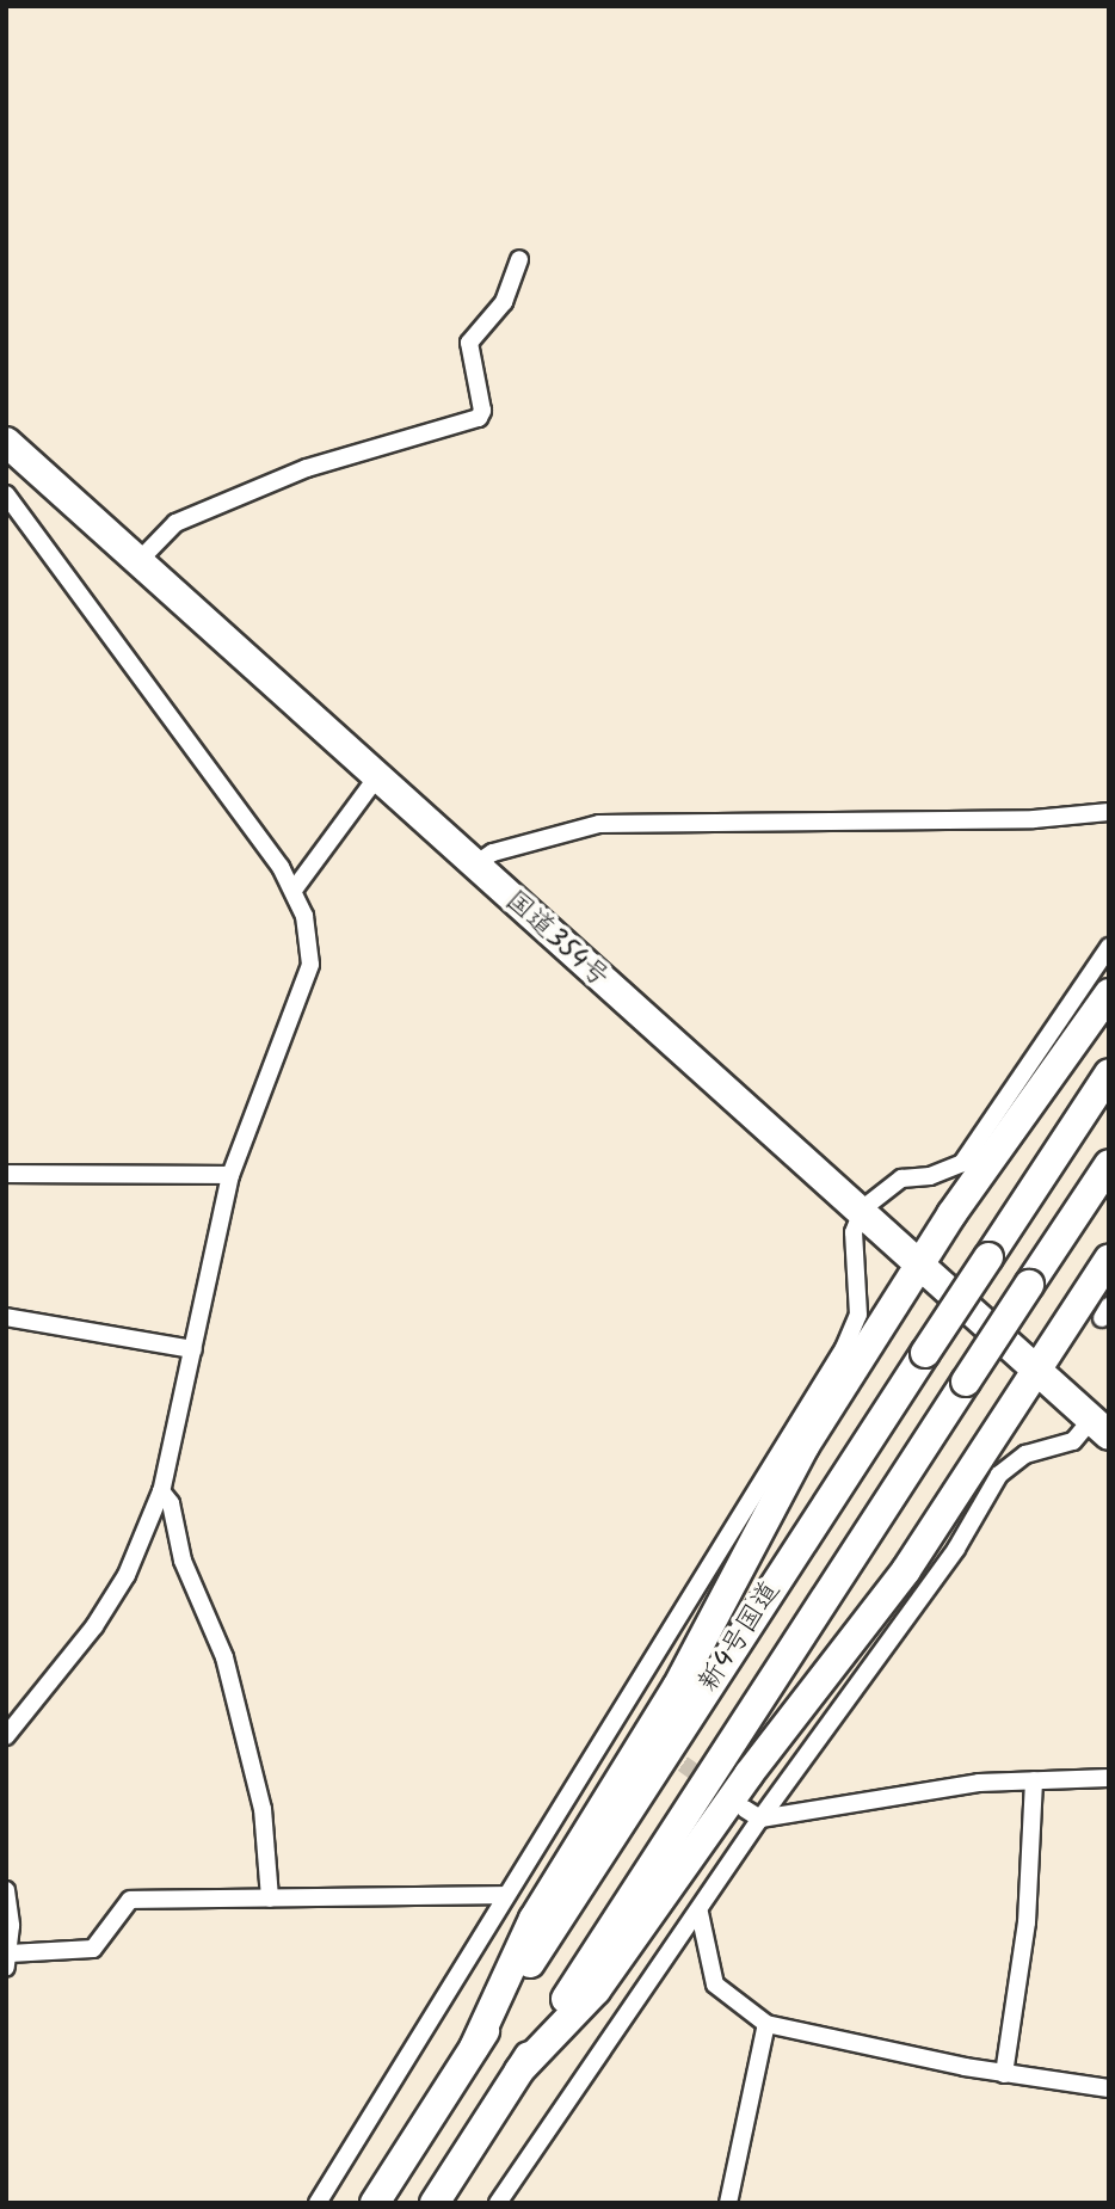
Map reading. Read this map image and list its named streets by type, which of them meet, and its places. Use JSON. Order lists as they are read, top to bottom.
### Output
{
  "streets": {
    "highway": ["国道354号", "新4号国道"]
  }
}
